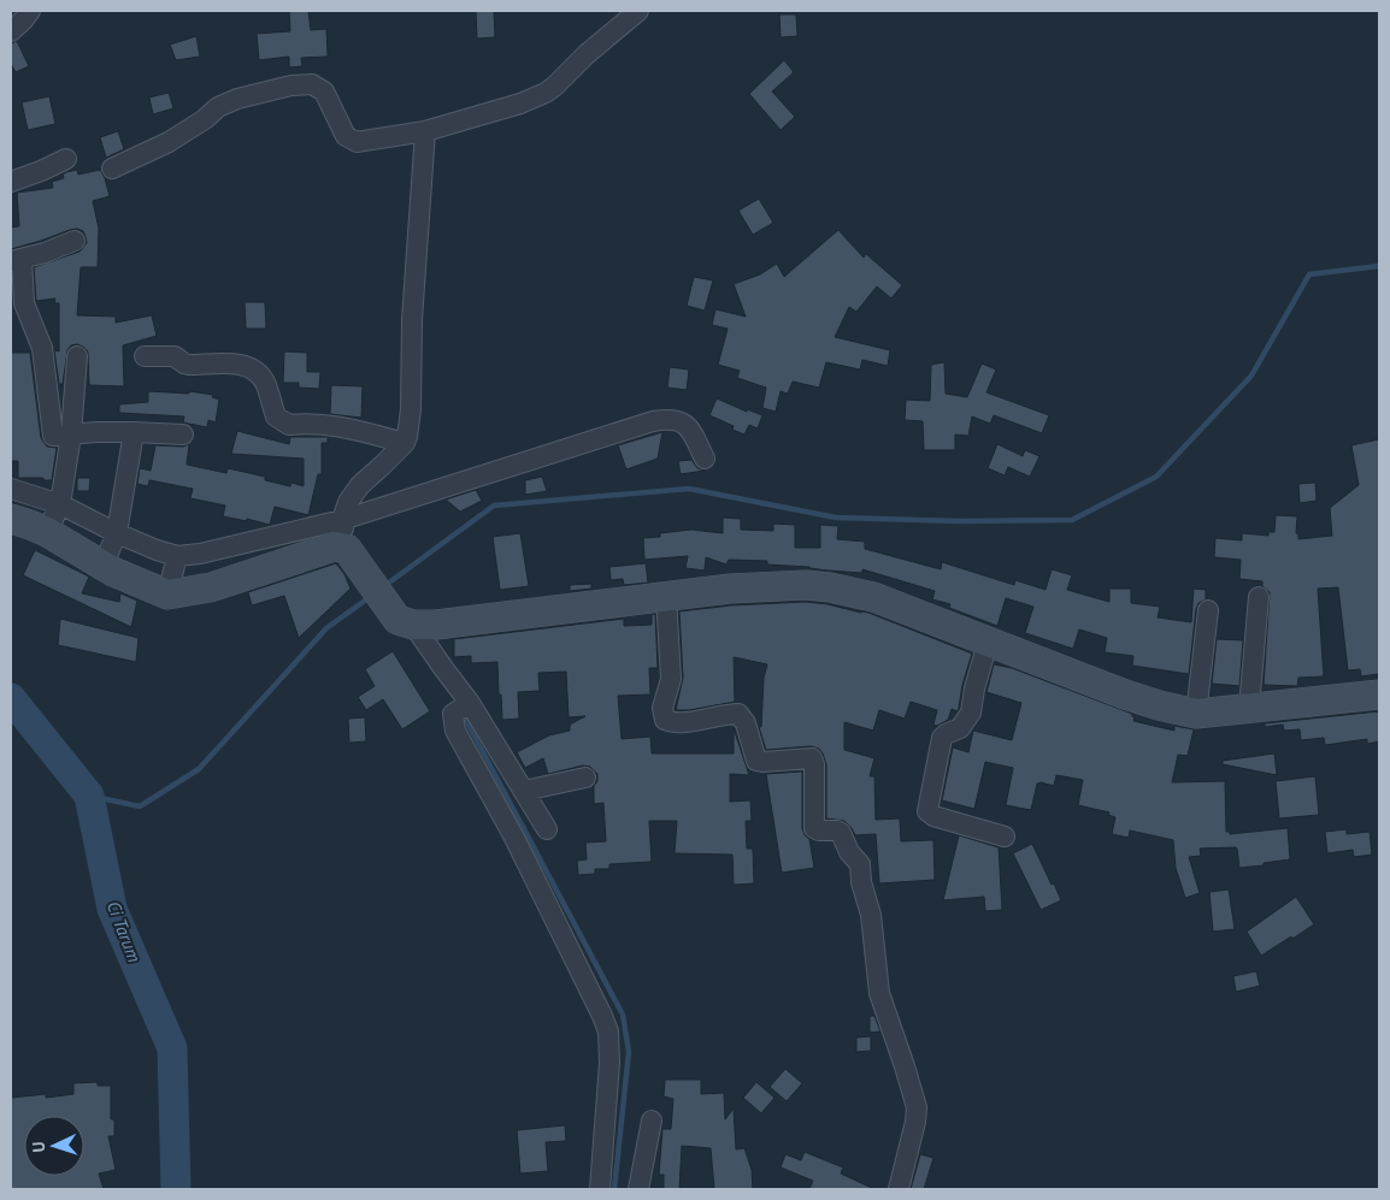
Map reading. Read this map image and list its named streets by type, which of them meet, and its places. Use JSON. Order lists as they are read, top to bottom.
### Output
{
  "water": ["Ci Tarum"],
  "north": "left"
}
